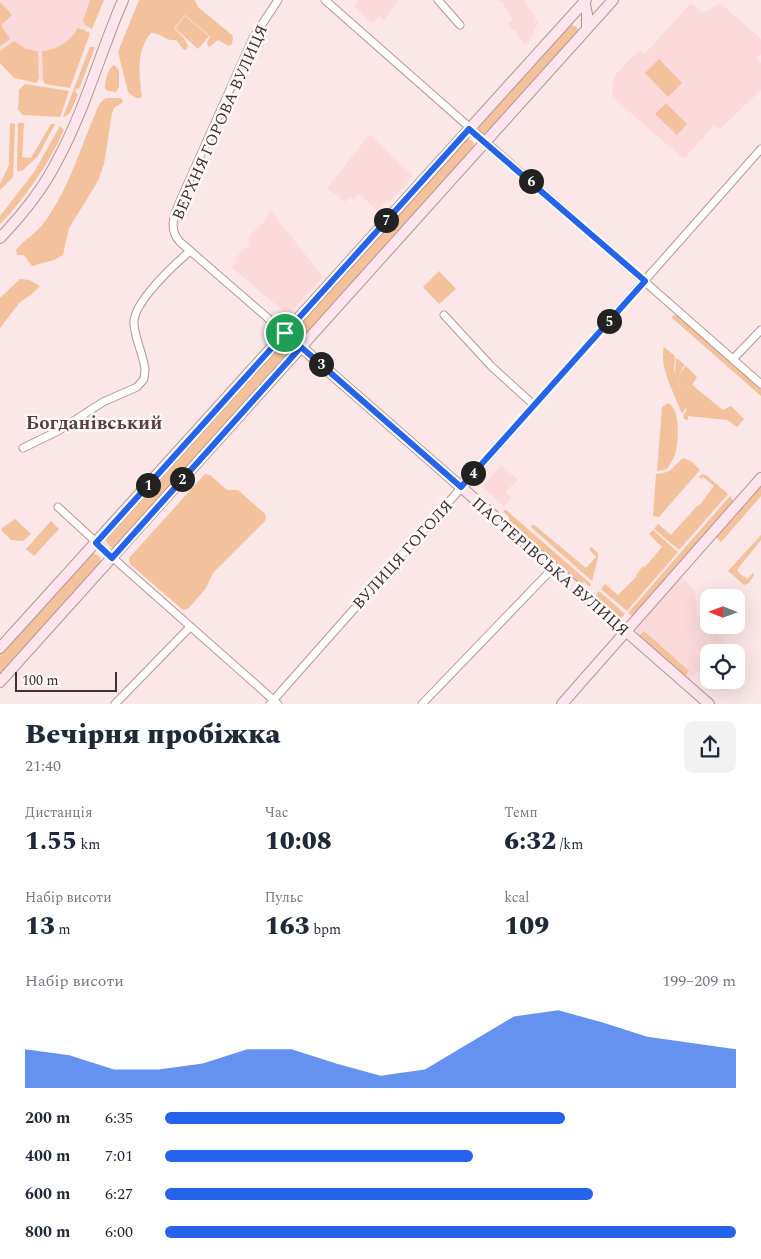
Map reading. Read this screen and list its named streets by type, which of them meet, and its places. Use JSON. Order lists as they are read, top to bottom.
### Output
{
  "streets": {
    "main road": ["ПАСТЕРІВСЬКА ВУЛИЦЯ"],
    "street": ["ВЕРХНЯ ГОРОВА ВУЛИЦЯ", "ВУЛИЦЯ ГОГОЛЯ"]
  },
  "crossings": [
    ["ВЕРХНЯ ГОРОВА ВУЛИЦЯ", "ПАСТЕРІВСЬКА ВУЛИЦЯ"],
    ["ВУЛИЦЯ ГОГОЛЯ", "ПАСТЕРІВСЬКА ВУЛИЦЯ"]
  ],
  "districts": ["Богданівський"],
  "scale_bar": "100 m",
  "north": "left",
  "page": {
    "pins": [
      "6",
      "7",
      "5",
      "3",
      "4",
      "2",
      "1"
    ],
    "scale": "100 m",
    "heading": ["Вечірня пробіжка", "21:40"],
    "stats": [
      ["Дистанція", "1.55 km"],
      ["Час", "10:08"],
      ["Темп", "6:32 /km"],
      ["Набір висоти", "13 m"],
      ["Пульс", "163 bpm"],
      ["kcal", "109"]
    ],
    "chart": ["Набір висоти", "199–209 m"],
    "list": [
      {
        "name": "200 m",
        "note": "6:35"
      },
      {
        "name": "400 m",
        "note": "7:01"
      },
      {
        "name": "600 m",
        "note": "6:27"
      },
      {
        "name": "800 m",
        "note": "6:00"
      }
    ]
  }
}
